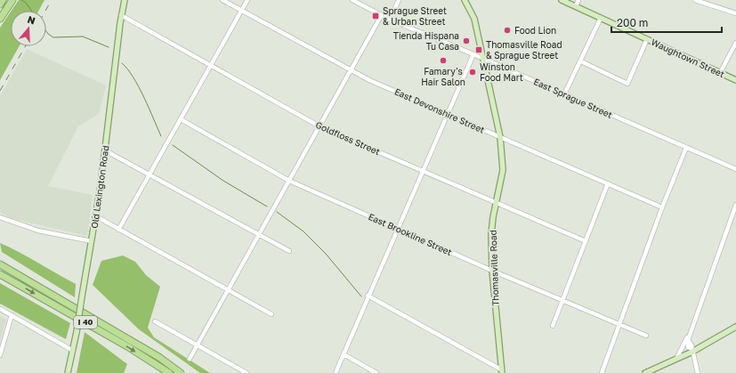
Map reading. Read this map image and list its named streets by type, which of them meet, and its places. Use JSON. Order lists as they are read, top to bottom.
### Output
{
  "streets": {
    "highway": ["I 40"],
    "main road": ["Waughtown Street", "Old Lexington Road", "Thomasville Road"],
    "street": [
      "East Sprague Street",
      "East Devonshire Street",
      "Goldfloss Street",
      "East Brookline Street"
    ]
  },
  "crossings": [
    ["East Sprague Street", "Thomasville Road"],
    ["East Devonshire Street", "Thomasville Road"],
    ["Goldfloss Street", "Old Lexington Road"],
    ["Goldfloss Street", "Thomasville Road"],
    ["East Brookline Street", "Thomasville Road"]
  ],
  "places": {
    "transit": ["Sprague Street & Urban Street", "Thomasville Road & Sprague Street"],
    "other": [
      "Food Lion",
      "Tienda Hispana Tu Casa",
      "Famary's Hair Salon",
      "Winston Food Mart"
    ]
  },
  "scale_bar": "200 m",
  "north": "top"
}
